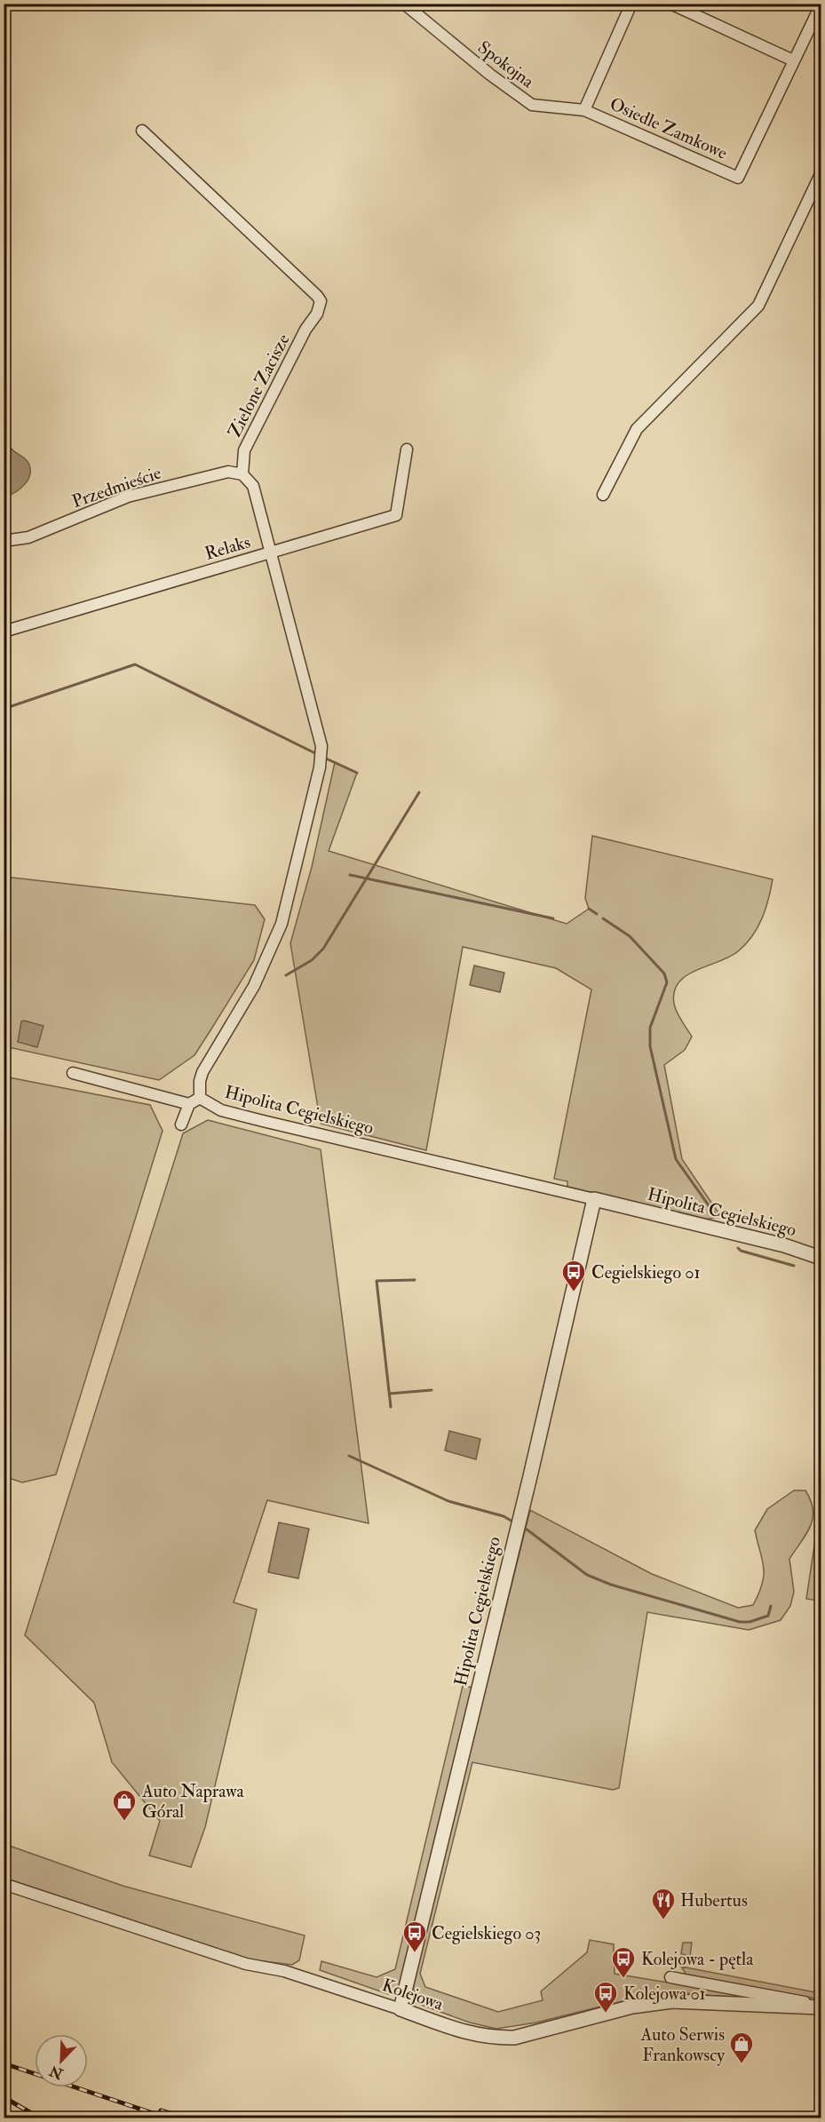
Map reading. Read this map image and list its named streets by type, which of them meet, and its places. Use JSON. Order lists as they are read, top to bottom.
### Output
{
  "streets": {
    "street": [
      "Spokojna",
      "Osiedle Zamkowe",
      "Zielone Zacisze",
      "Przedmieście",
      "Relaks",
      "Hipolita Cegielskiego",
      "Kolejowa"
    ]
  },
  "crossings": [
    ["Spokojna", "Osiedle Zamkowe"],
    ["Zielone Zacisze", "Przedmieście"],
    ["Relaks", "Hipolita Cegielskiego"],
    ["Hipolita Cegielskiego", "Kolejowa"]
  ],
  "places": {
    "bus stop": [
      "Cegielskiego 01",
      "Cegielskiego 03",
      "Kolejowa - pętla",
      "Kolejowa 01"
    ],
    "shop": ["Auto Naprawa Góral", "Auto Serwis Frankowscy"],
    "restaurant": ["Hubertus"]
  },
  "north": "bottom left"
}
